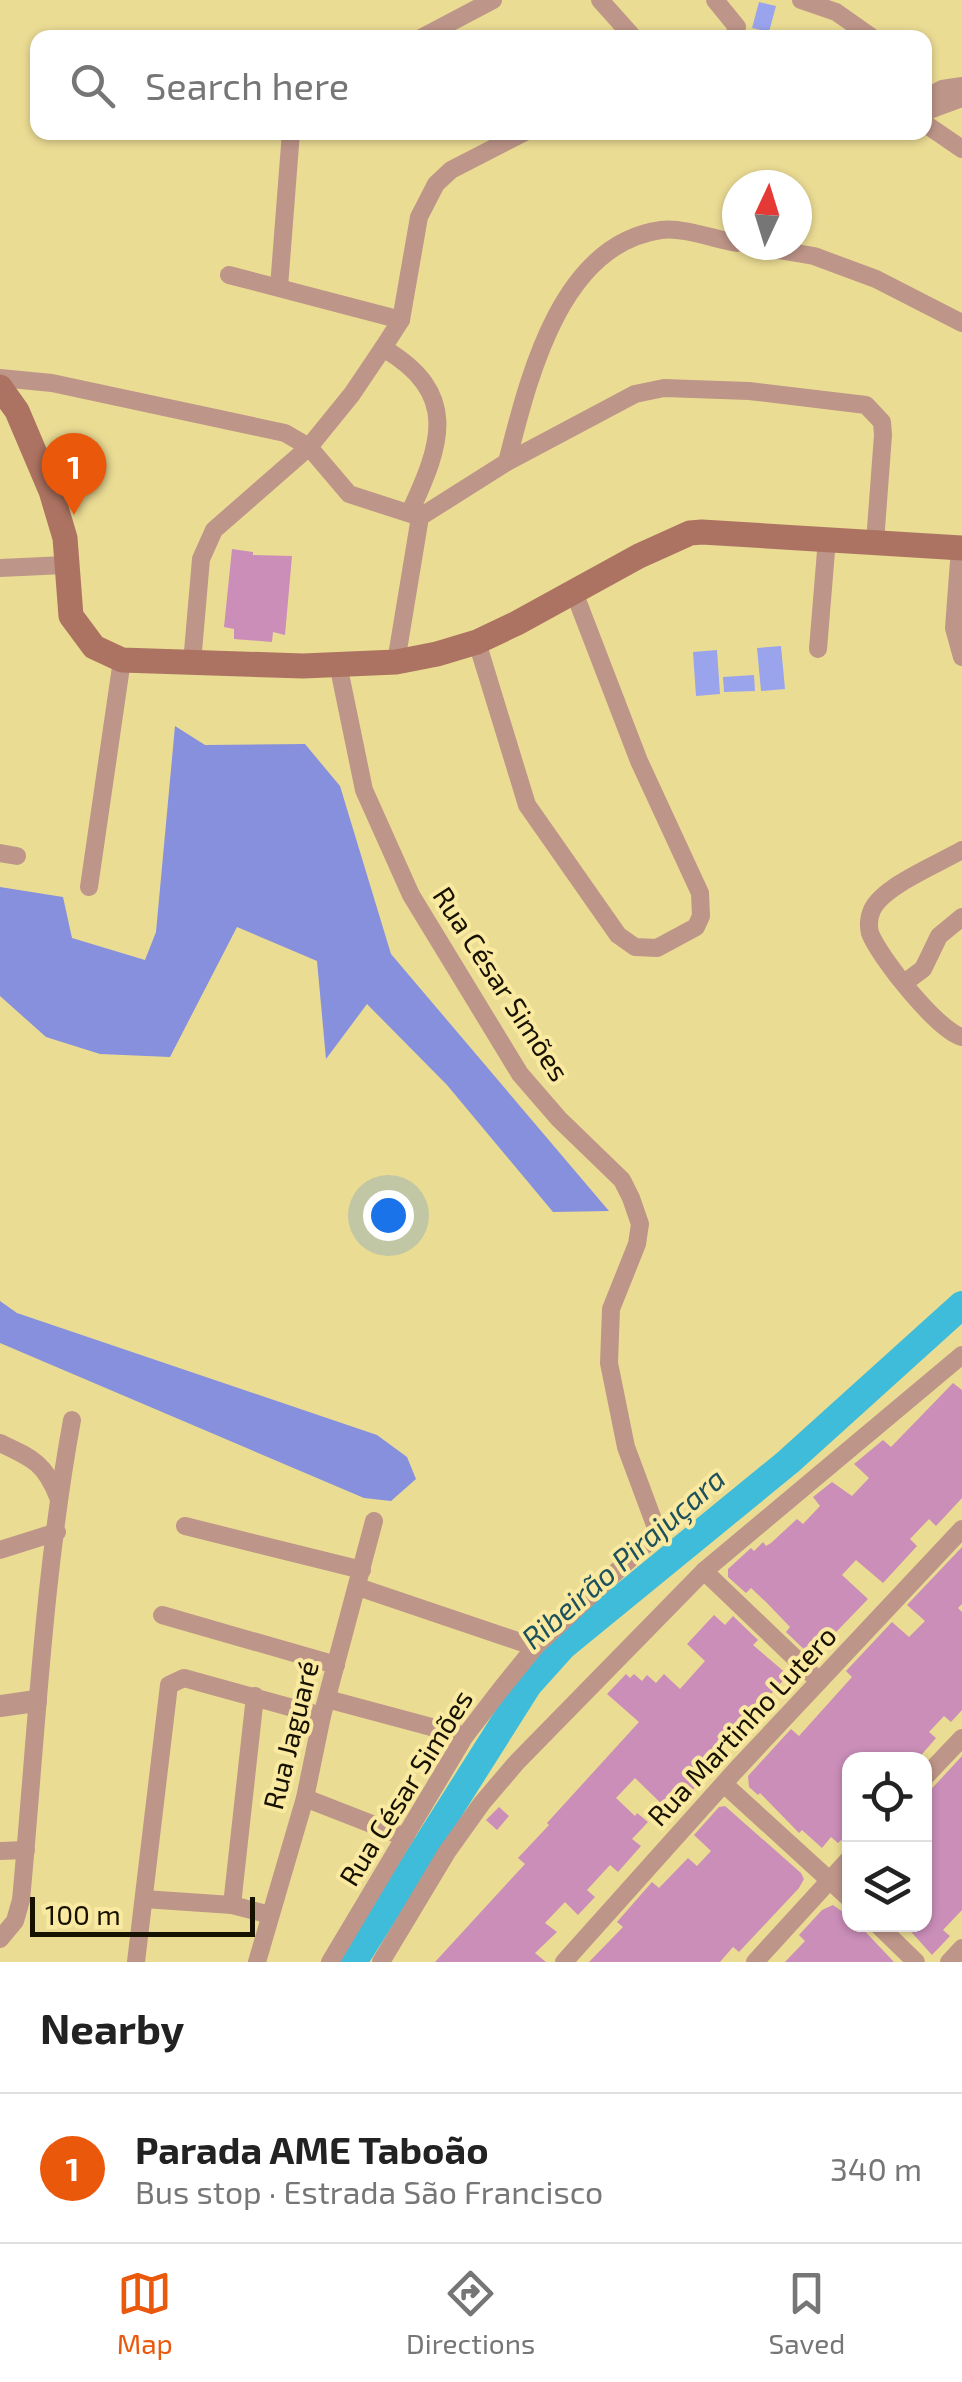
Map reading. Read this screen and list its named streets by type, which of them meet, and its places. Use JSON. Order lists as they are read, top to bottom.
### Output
{
  "streets": {
    "street": ["Rua César Simões", "Rua Martinho Lutero", "Rua Jaguaré"]
  },
  "water": ["Ribeirão Pirajuçara"],
  "scale_bar": "100 m",
  "north": "top",
  "page": {
    "search": "Search here",
    "pins": "1",
    "scale": "100 m",
    "heading": "Nearby",
    "list": [
      {
        "mark": "1",
        "name": "Parada AME Taboão",
        "note": "Bus stop · Estrada São Francisco",
        "value": "340 m"
      }
    ],
    "nav": ["Map", "Directions", "Saved"]
  }
}
